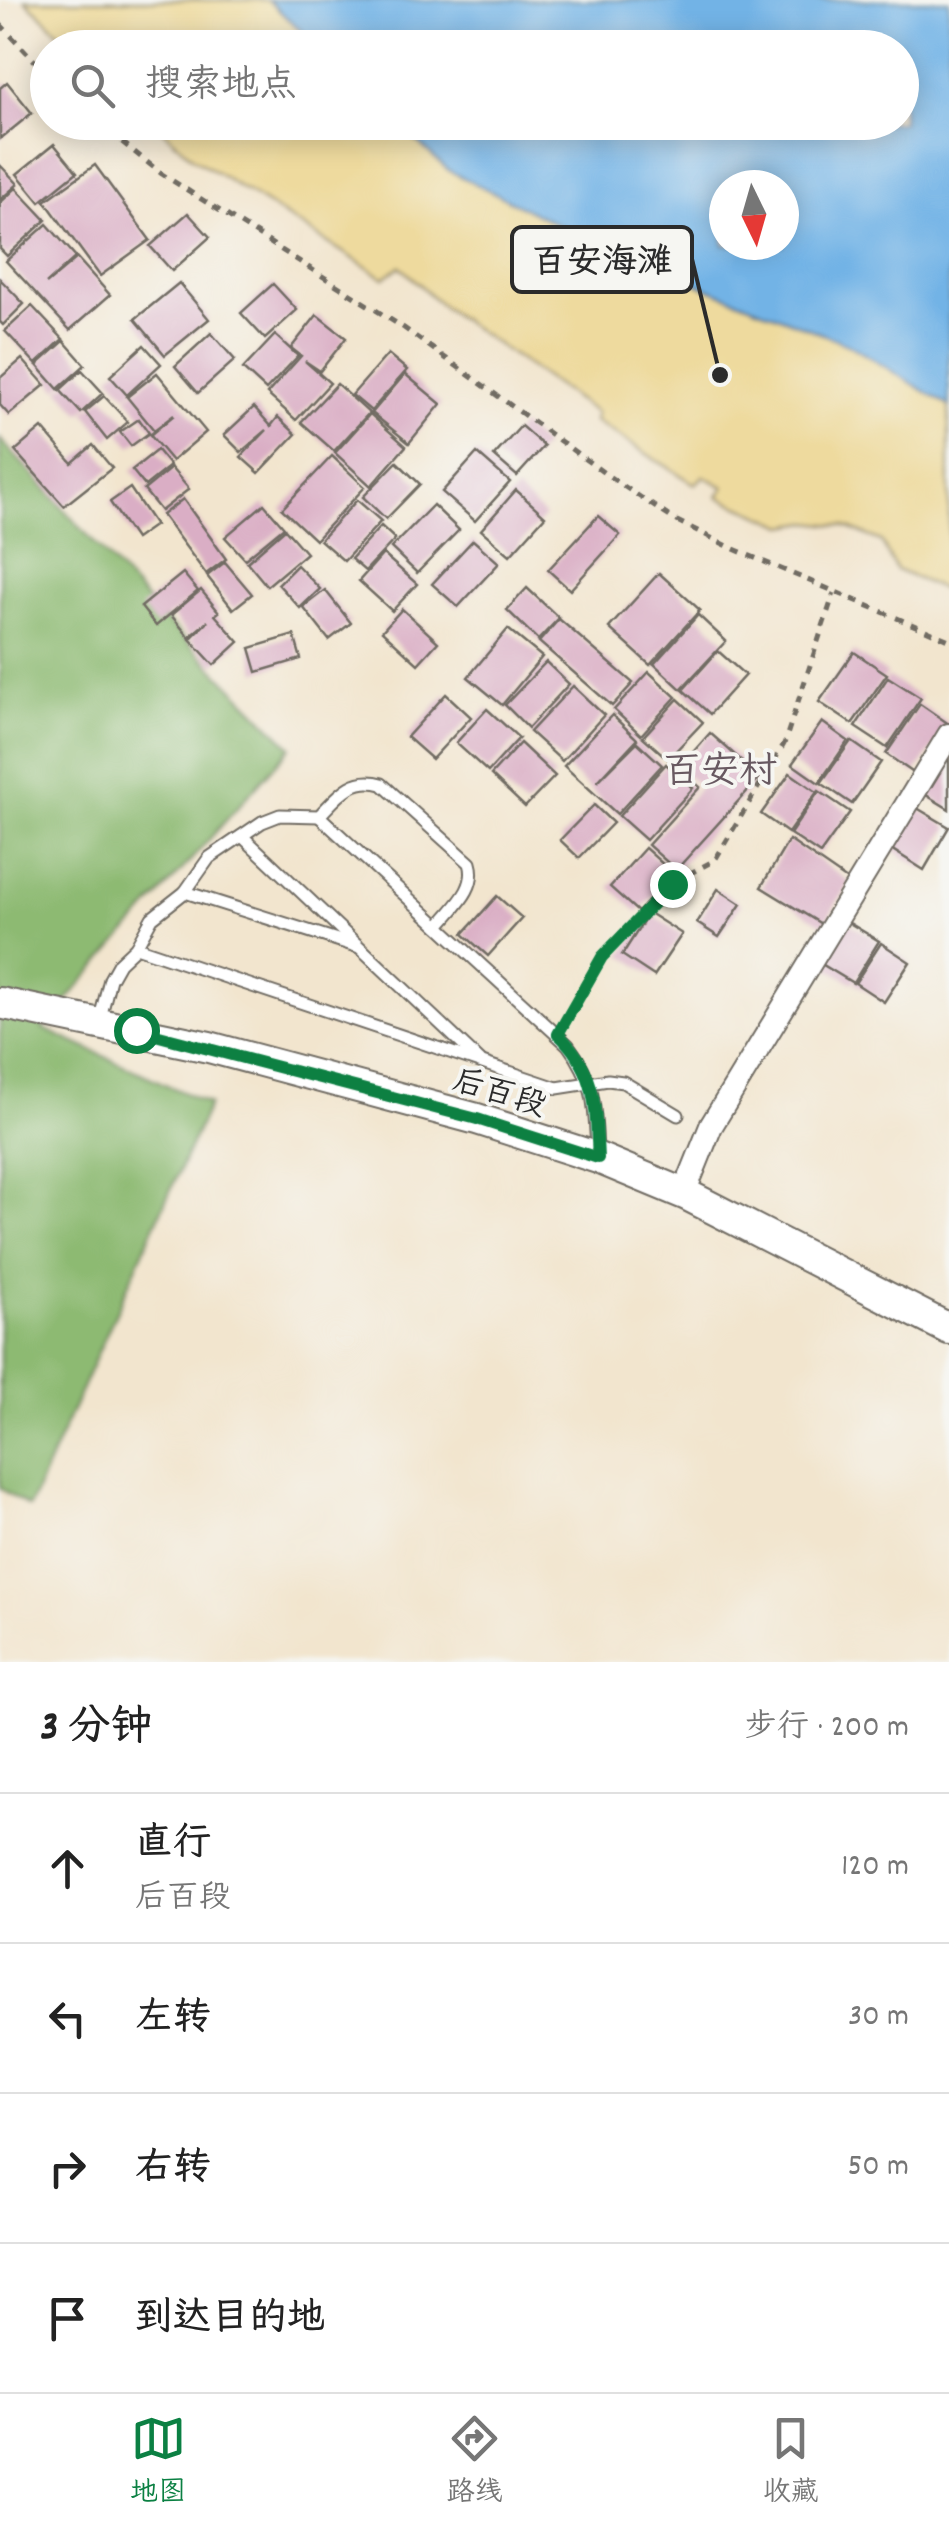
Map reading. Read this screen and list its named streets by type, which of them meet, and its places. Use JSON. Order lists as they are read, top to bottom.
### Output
{
  "streets": {
    "street": ["后百段"]
  },
  "districts": ["百安村"],
  "places": ["百安海滩"],
  "north": "bottom",
  "page": {
    "search": "搜索地点",
    "heading": ["3 分钟", "步行 · 200 m"],
    "list": [
      ["直行", "后百段", "120 m"],
      ["左转", "30 m"],
      ["右转", "50 m"],
      "到达目的地"
    ],
    "nav": ["地图", "路线", "收藏"]
  }
}
